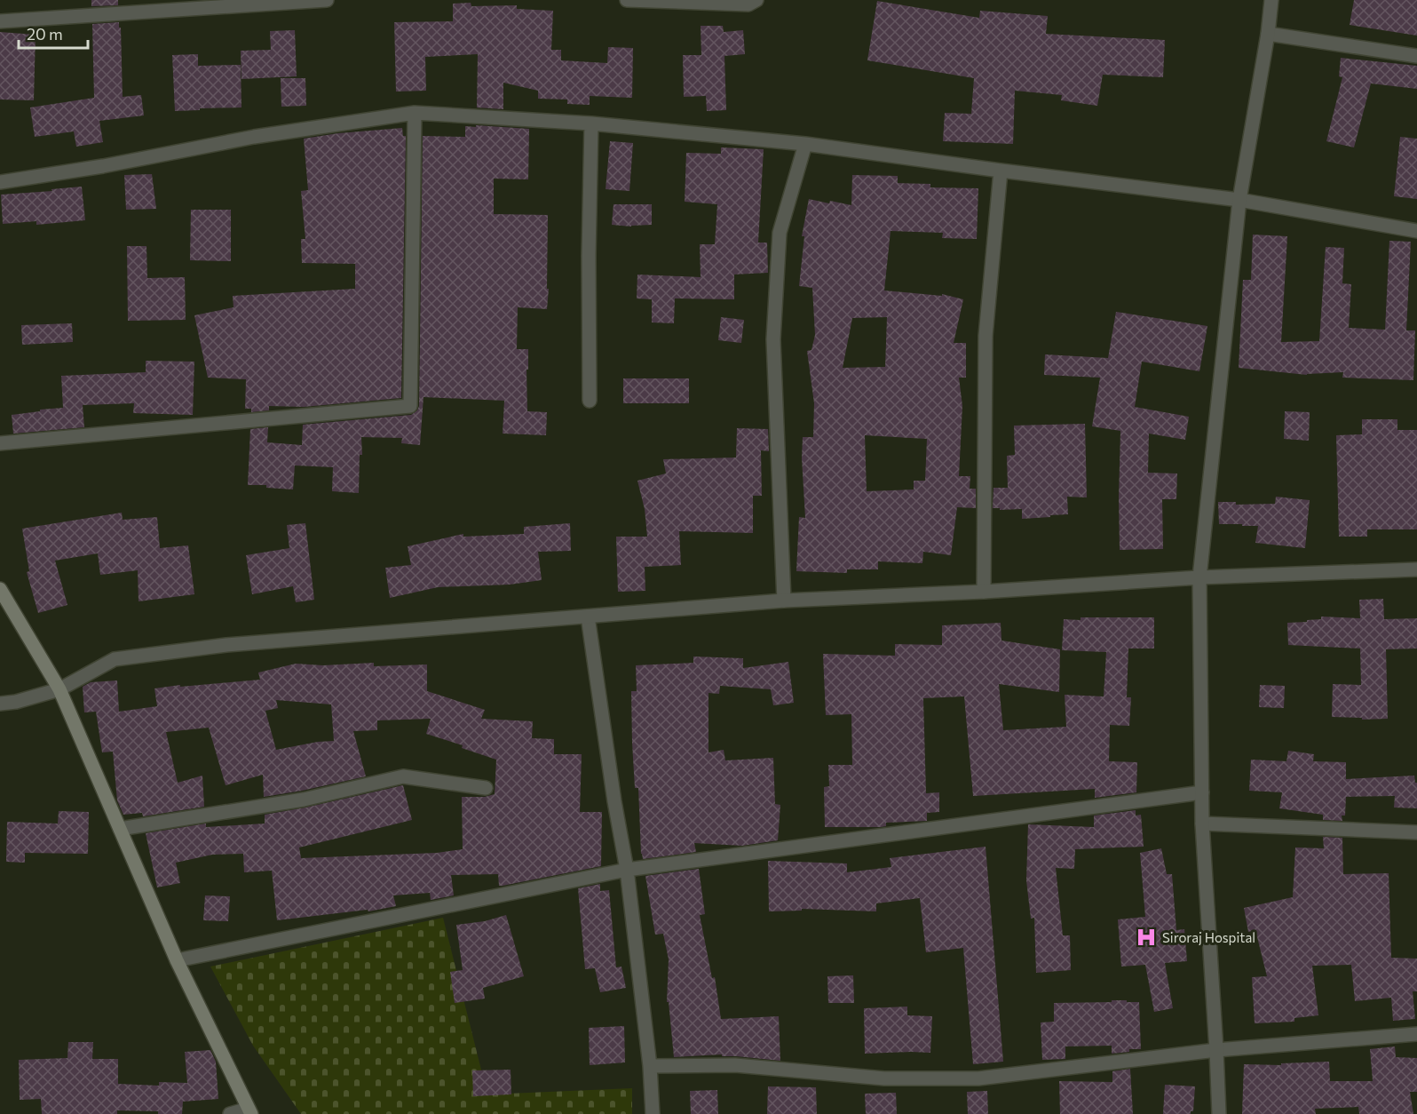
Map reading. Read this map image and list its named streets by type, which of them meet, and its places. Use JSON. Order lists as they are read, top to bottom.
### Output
{
  "places": {
    "hospital": ["Siroraj Hospital"]
  },
  "scale_bar": "20 m"
}
